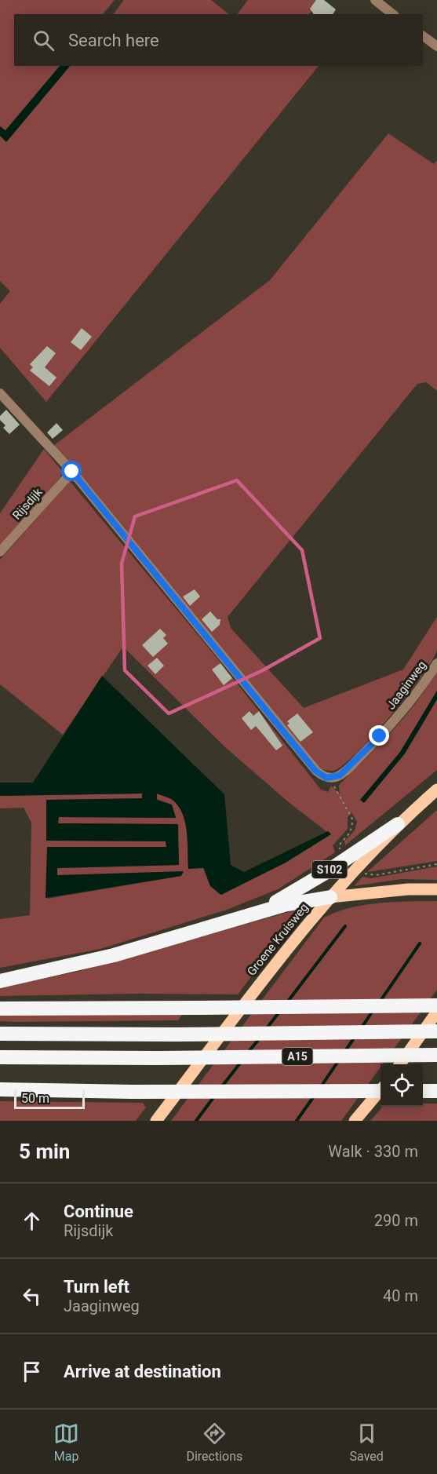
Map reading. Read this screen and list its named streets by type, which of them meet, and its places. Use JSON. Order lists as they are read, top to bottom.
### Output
{
  "streets": {
    "highway": ["S102", "A15"],
    "main road": ["Groene Kruisweg"],
    "street": ["Rijsdijk", "Jaaginweg"]
  },
  "crossings": [
    ["Rijsdijk", "Jaaginweg"],
    ["S102", "Groene Kruisweg"]
  ],
  "scale_bar": "50 m",
  "page": {
    "search": "Search here",
    "scale": "50 m",
    "heading": ["5 min", "Walk · 330 m"],
    "list": [
      ["Continue", "Rijsdijk", "290 m"],
      ["Turn left", "Jaaginweg", "40 m"],
      "Arrive at destination"
    ],
    "nav": ["Map", "Directions", "Saved"]
  }
}
